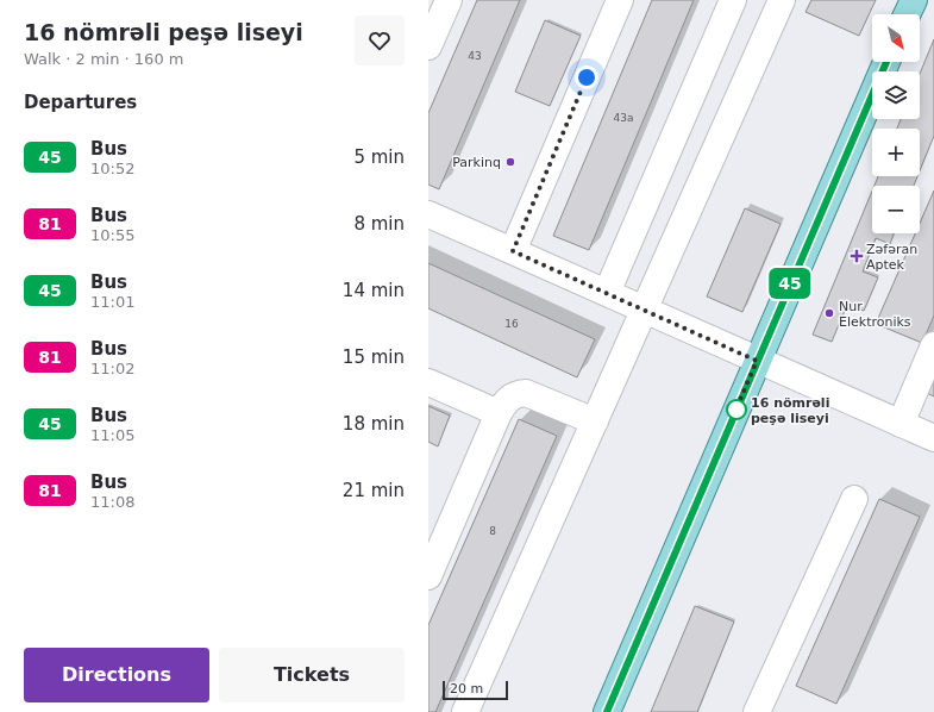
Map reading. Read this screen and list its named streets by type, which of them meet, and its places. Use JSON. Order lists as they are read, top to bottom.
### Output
{
  "places": {
    "other": ["Parkinq", "Nur Elektroniks", "16 nömrəli peşə liseyi"],
    "health": ["Zəfəran Aptek"]
  },
  "lines": ["bus line 45"],
  "house_numbers": [
    "43",
    "43a",
    "16",
    "8"
  ],
  "scale_bar": "20 m",
  "north": "bottom right",
  "page": {
    "heading": [
      ["16 nömrəli peşə liseyi", "Walk · 2 min · 160 m"],
      "Departures"
    ],
    "on_map": "45",
    "map_buttons": ["+", "−"],
    "list": [
      {
        "mark": "45",
        "name": "Bus",
        "note": "10:52",
        "value": "5 min"
      },
      {
        "mark": "81",
        "name": "Bus",
        "note": "10:55",
        "value": "8 min"
      },
      {
        "mark": "45",
        "name": "Bus",
        "note": "11:01",
        "value": "14 min"
      },
      {
        "mark": "81",
        "name": "Bus",
        "note": "11:02",
        "value": "15 min"
      },
      {
        "mark": "45",
        "name": "Bus",
        "note": "11:05",
        "value": "18 min"
      },
      {
        "mark": "81",
        "name": "Bus",
        "note": "11:08",
        "value": "21 min"
      }
    ],
    "buttons": ["Directions", "Tickets"],
    "scale": "20 m"
  }
}
